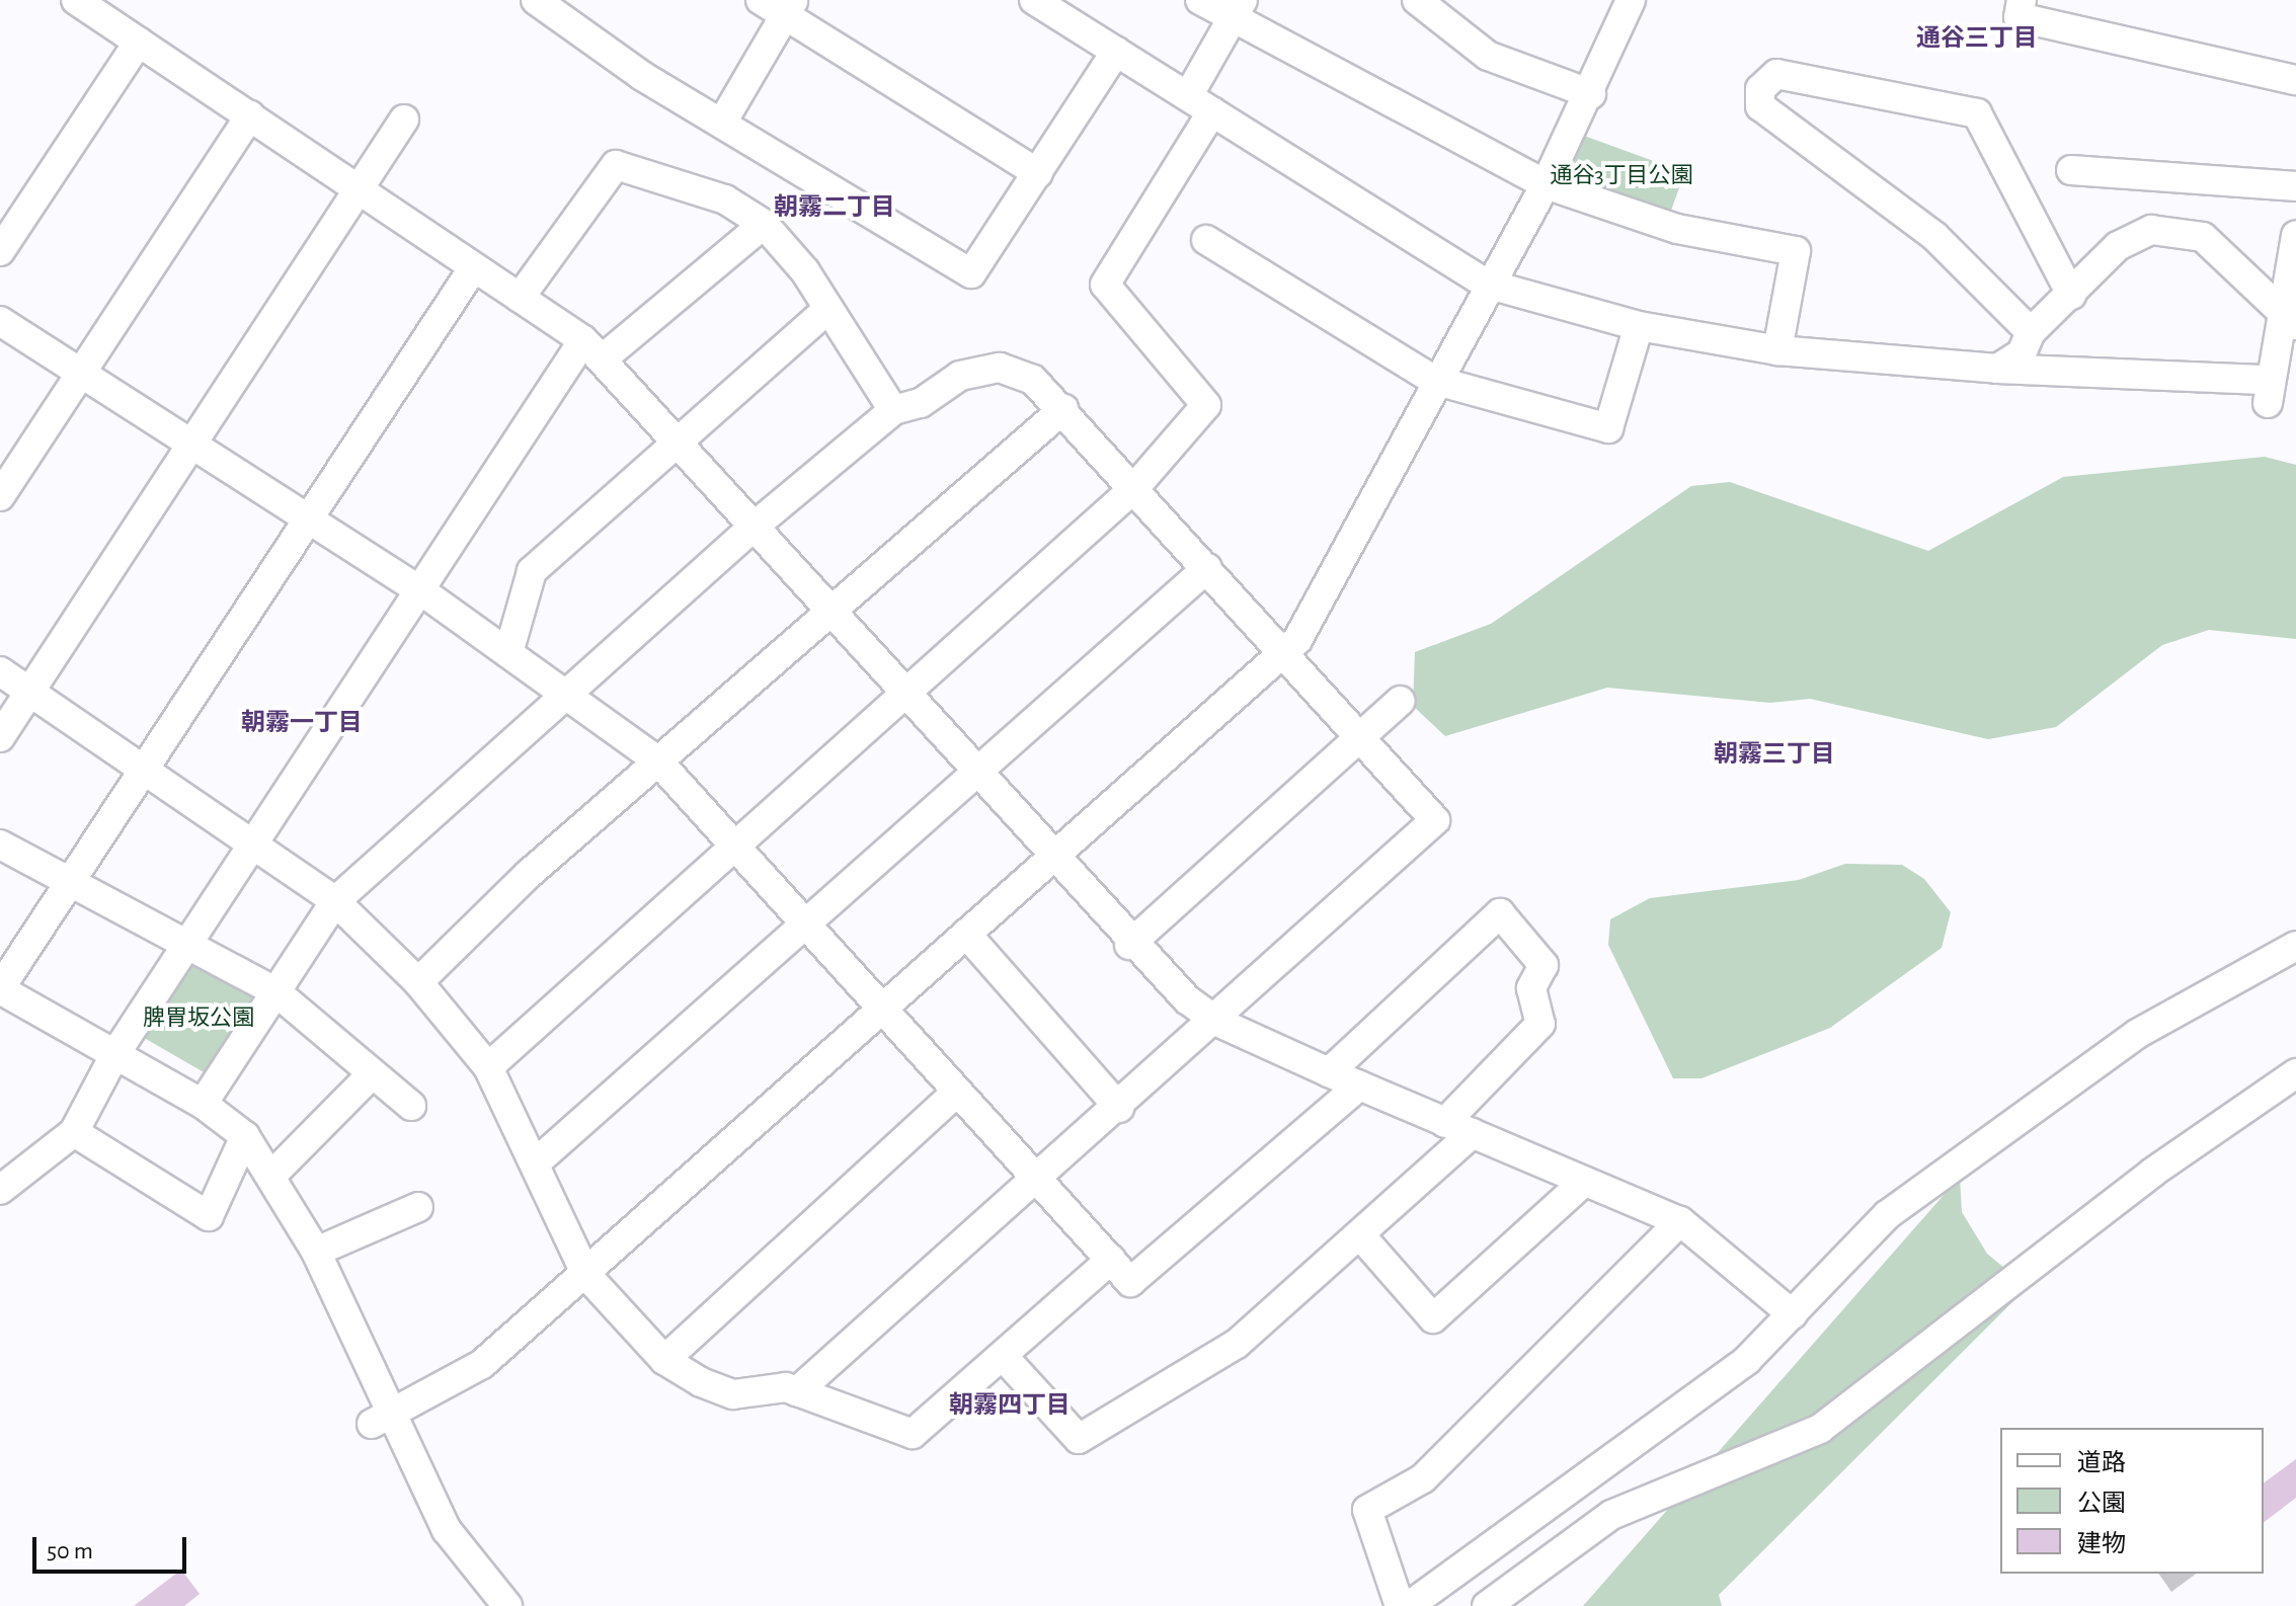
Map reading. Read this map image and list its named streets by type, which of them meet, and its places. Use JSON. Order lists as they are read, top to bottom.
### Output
{
  "districts": [
    "通谷三丁目",
    "朝霧二丁目",
    "朝霧一丁目",
    "朝霧三丁目",
    "朝霧四丁目"
  ],
  "parks": ["通谷3丁目公園", "脾胃坂公園"],
  "legend": ["道路", "公園", "建物"],
  "scale_bar": "50 m"
}
